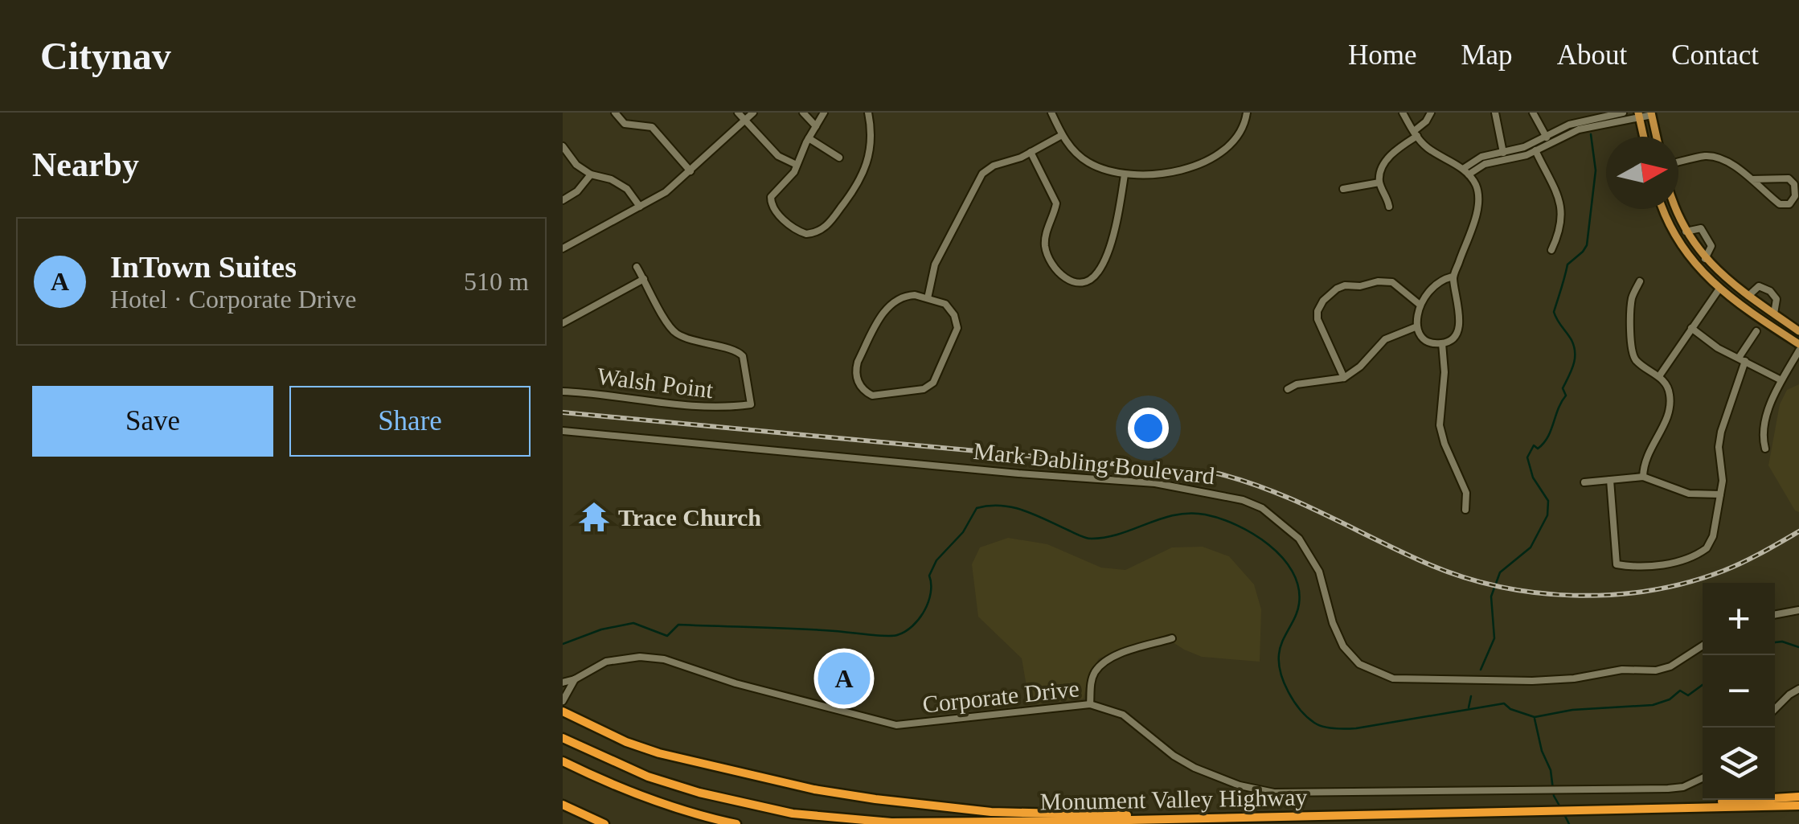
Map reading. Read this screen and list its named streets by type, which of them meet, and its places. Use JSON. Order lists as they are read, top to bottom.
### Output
{
  "streets": {
    "highway": ["Monument Valley Highway"],
    "street": ["Walsh Point", "Mark Dabling Boulevard", "Corporate Drive"]
  },
  "places": {
    "temple": ["Trace Church"]
  },
  "north": "right",
  "page": {
    "header": "Citynav",
    "nav": [
      "Home",
      "Map",
      "About",
      "Contact"
    ],
    "heading": "Nearby",
    "list": [
      {
        "mark": "A",
        "name": "InTown Suites",
        "note": "Hotel · Corporate Drive",
        "value": "510 m"
      }
    ],
    "buttons": ["Save", "Share"],
    "map_buttons": ["+", "−"],
    "pins": "A"
  }
}
